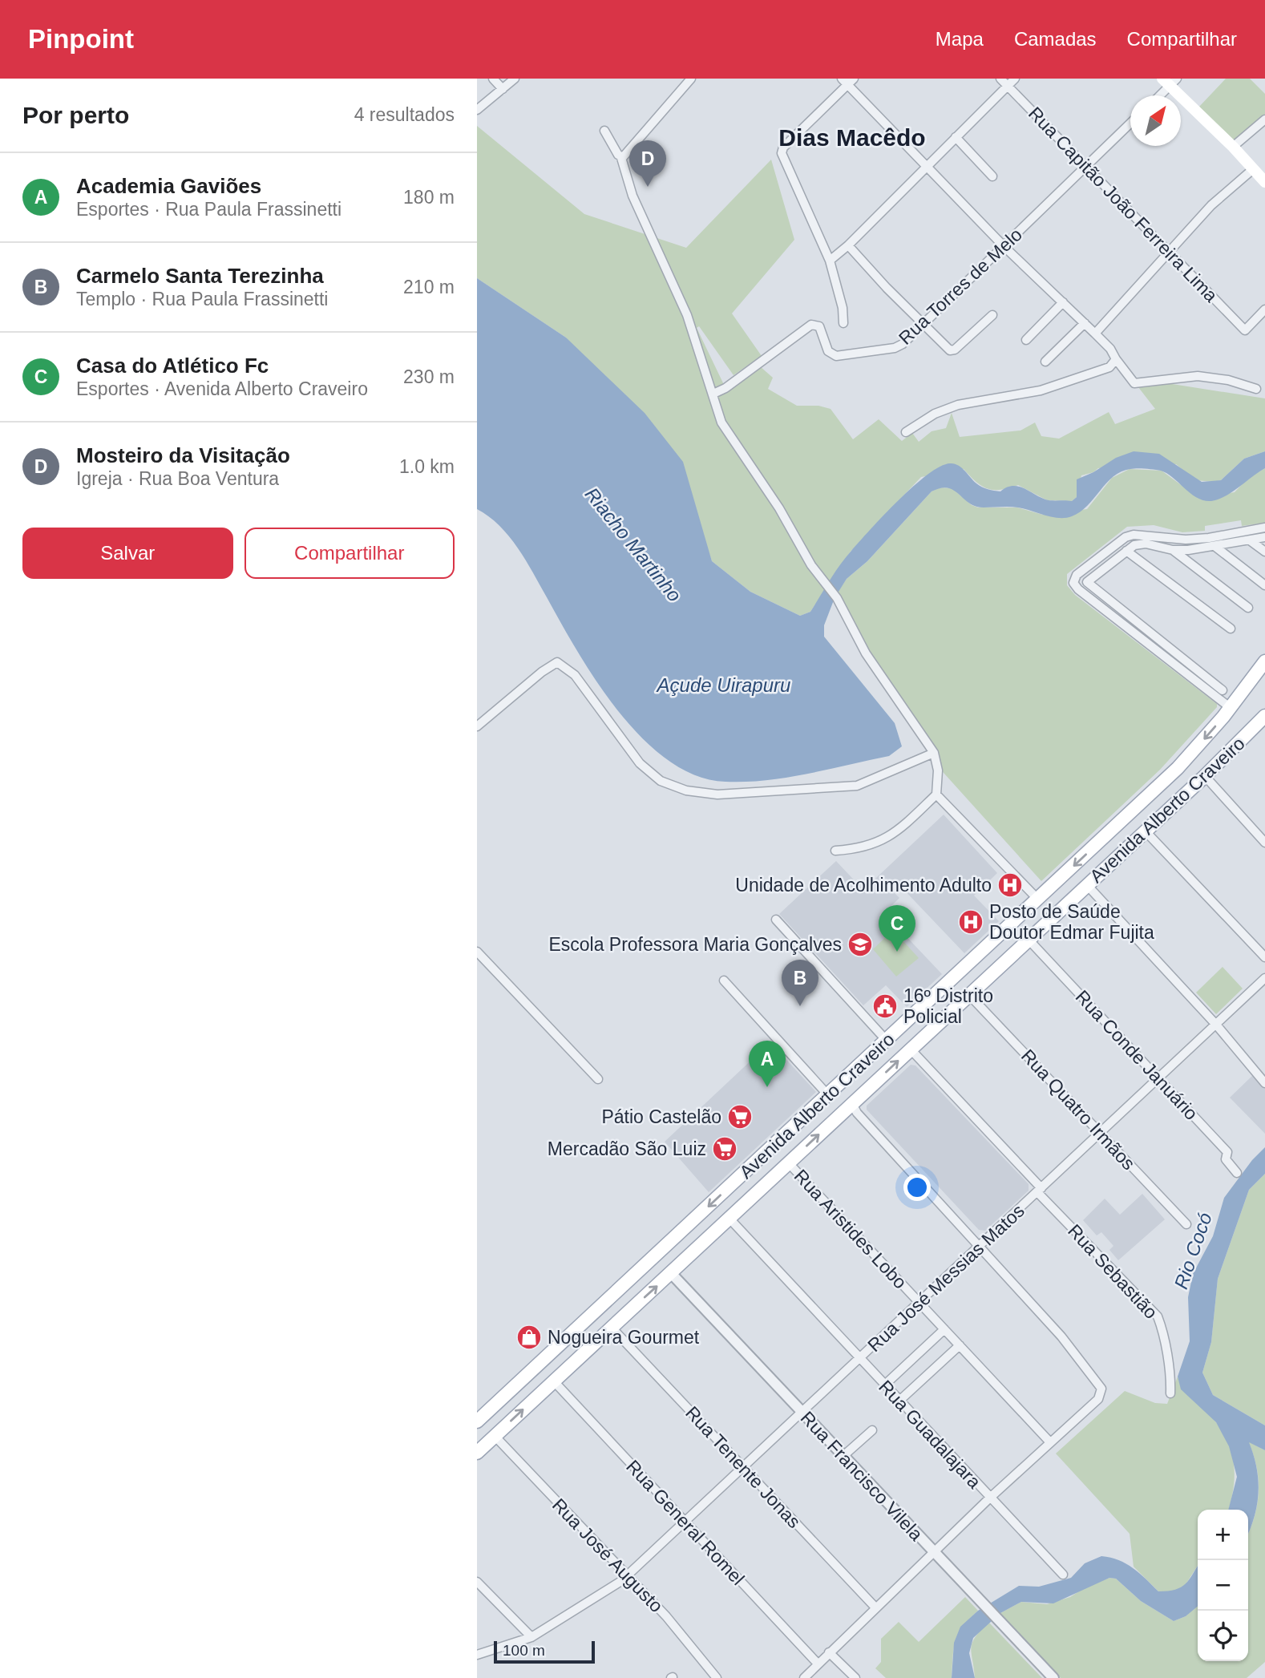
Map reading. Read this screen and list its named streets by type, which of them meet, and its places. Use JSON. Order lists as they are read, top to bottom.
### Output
{
  "streets": {
    "main road": ["Avenida Alberto Craveiro"],
    "street": [
      "Rua Capitão João Ferreira Lima",
      "Rua Torres de Melo",
      "Rua Conde Januário",
      "Rua Quatro Irmãos",
      "Rua Aristides Lobo",
      "Rua Sebastião",
      "Rua José Messias Matos",
      "Rua Guadalajara",
      "Rua Tenente Jonas",
      "Rua Francisco Vilela",
      "Rua General Romel",
      "Rua José Augusto"
    ]
  },
  "crossings": [
    ["Rua Capitão João Ferreira Lima", "Rua Torres de Melo"],
    ["Avenida Alberto Craveiro", "Rua Conde Januário"],
    ["Avenida Alberto Craveiro", "Rua Quatro Irmãos"],
    ["Avenida Alberto Craveiro", "Rua Aristides Lobo"],
    ["Avenida Alberto Craveiro", "Rua Sebastião"],
    ["Avenida Alberto Craveiro", "Rua Guadalajara"],
    ["Avenida Alberto Craveiro", "Rua Tenente Jonas"],
    ["Avenida Alberto Craveiro", "Rua Francisco Vilela"],
    ["Avenida Alberto Craveiro", "Rua General Romel"],
    ["Avenida Alberto Craveiro", "Rua José Augusto"],
    ["Rua Conde Januário", "Rua José Messias Matos"],
    ["Rua Quatro Irmãos", "Rua José Messias Matos"],
    ["Rua Aristides Lobo", "Rua José Messias Matos"],
    ["Rua Sebastião", "Rua José Messias Matos"],
    ["Rua José Messias Matos", "Rua Guadalajara"],
    ["Rua José Messias Matos", "Rua Tenente Jonas"],
    ["Rua José Messias Matos", "Rua Francisco Vilela"],
    ["Rua José Messias Matos", "Rua General Romel"],
    ["Rua José Messias Matos", "Rua José Augusto"]
  ],
  "districts": ["Dias Macêdo"],
  "water": ["Riacho Martinho", "Açude Uirapuru", "Rio Cocó"],
  "places": {
    "hospital": ["Unidade de Acolhimento Adulto", "Posto de Saúde Doutor Edmar Fujita"],
    "school or university": ["Escola Professora Maria Gonçalves"],
    "public building": ["16º Distrito Policial"],
    "supermarket": ["Pátio Castelão", "Mercadão São Luiz"],
    "shop": ["Nogueira Gourmet"]
  },
  "scale_bar": "100 m",
  "north": "top right",
  "page": {
    "header": "Pinpoint",
    "nav": ["Mapa", "Camadas", "Compartilhar"],
    "heading": ["Por perto", "4 resultados"],
    "pins": [
      "D",
      "C",
      "B",
      "A"
    ],
    "list": [
      {
        "mark": "A",
        "name": "Academia Gaviões",
        "note": "Esportes · Rua Paula Frassinetti",
        "value": "180 m"
      },
      {
        "mark": "B",
        "name": "Carmelo Santa Terezinha",
        "note": "Templo · Rua Paula Frassinetti",
        "value": "210 m"
      },
      {
        "mark": "C",
        "name": "Casa do Atlético Fc",
        "note": "Esportes · Avenida Alberto Craveiro",
        "value": "230 m"
      },
      {
        "mark": "D",
        "name": "Mosteiro da Visitação",
        "note": "Igreja · Rua Boa Ventura",
        "value": "1.0 km"
      }
    ],
    "buttons": ["Salvar", "Compartilhar"],
    "map_buttons": ["+", "−"],
    "scale": "100 m"
  }
}
